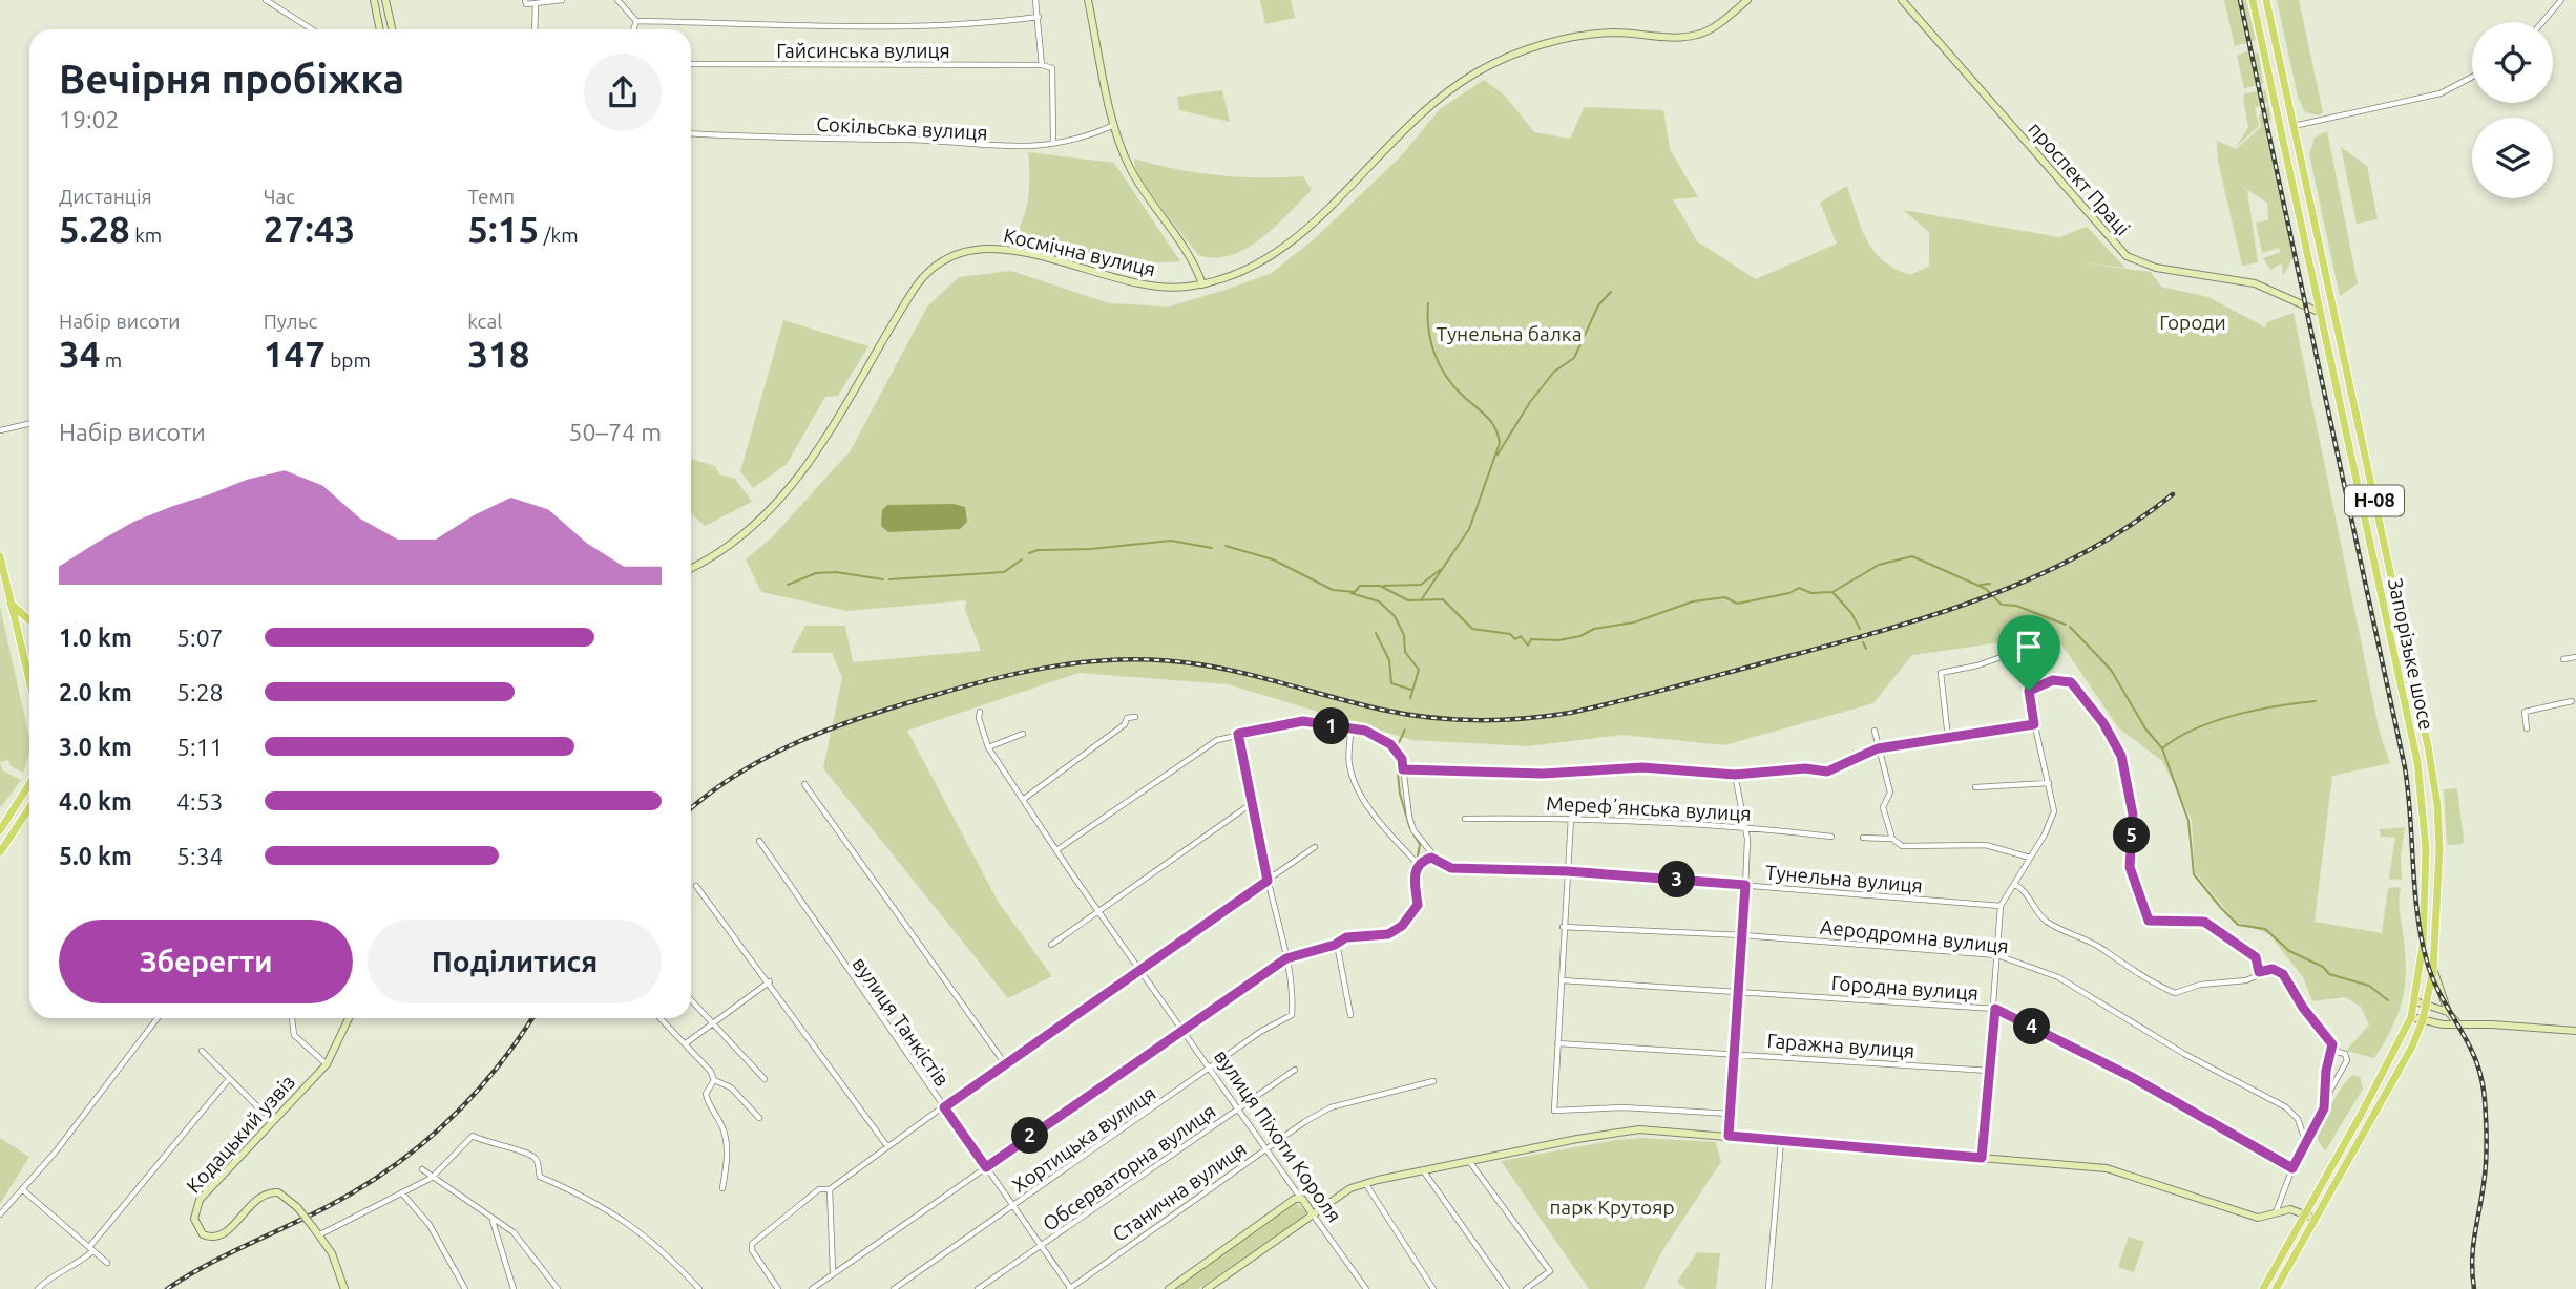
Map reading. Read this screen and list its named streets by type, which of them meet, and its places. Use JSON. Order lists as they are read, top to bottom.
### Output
{
  "streets": {
    "main road": [
      "проспект Праці",
      "Космічна вулиця",
      "Н-08",
      "Запорізьке шосе",
      "Кодацький узвіз",
      "вулиця Піхоти Короля"
    ],
    "street": [
      "Гайсинська вулиця",
      "Сокільська вулиця",
      "Мерефʼянська вулиця",
      "Тунельна вулиця",
      "Аеродромна вулиця",
      "Городна вулиця",
      "вулиця Танкістів",
      "Гаражна вулиця",
      "Хортицька вулиця",
      "Обсерваторна вулиця",
      "Станична вулиця"
    ]
  },
  "crossings": [
    ["проспект Праці", "Запорізьке шосе"],
    ["Н-08", "Запорізьке шосе"],
    ["вулиця Танкістів", "Хортицька вулиця"],
    ["вулиця Танкістів", "Обсерваторна вулиця"],
    ["вулиця Танкістів", "Станична вулиця"],
    ["вулиця Піхоти Короля", "Хортицька вулиця"],
    ["вулиця Піхоти Короля", "Обсерваторна вулиця"],
    ["вулиця Піхоти Короля", "Станична вулиця"]
  ],
  "parks": ["Городи", "Тунельна балка", "парк Крутояр"],
  "page": {
    "heading": ["Вечірня пробіжка", "19:02"],
    "stats": [
      ["Дистанція", "5.28 km"],
      ["Час", "27:43"],
      ["Темп", "5:15 /km"],
      ["Набір висоти", "34 m"],
      ["Пульс", "147 bpm"],
      ["kcal", "318"]
    ],
    "chart": ["Набір висоти", "50–74 m"],
    "list": [
      {
        "name": "1.0 km",
        "note": "5:07"
      },
      {
        "name": "2.0 km",
        "note": "5:28"
      },
      {
        "name": "3.0 km",
        "note": "5:11"
      },
      {
        "name": "4.0 km",
        "note": "4:53"
      },
      {
        "name": "5.0 km",
        "note": "5:34"
      }
    ],
    "pins": [
      "1",
      "5",
      "3",
      "4",
      "2"
    ],
    "buttons": ["Зберегти", "Поділитися"]
  }
}
